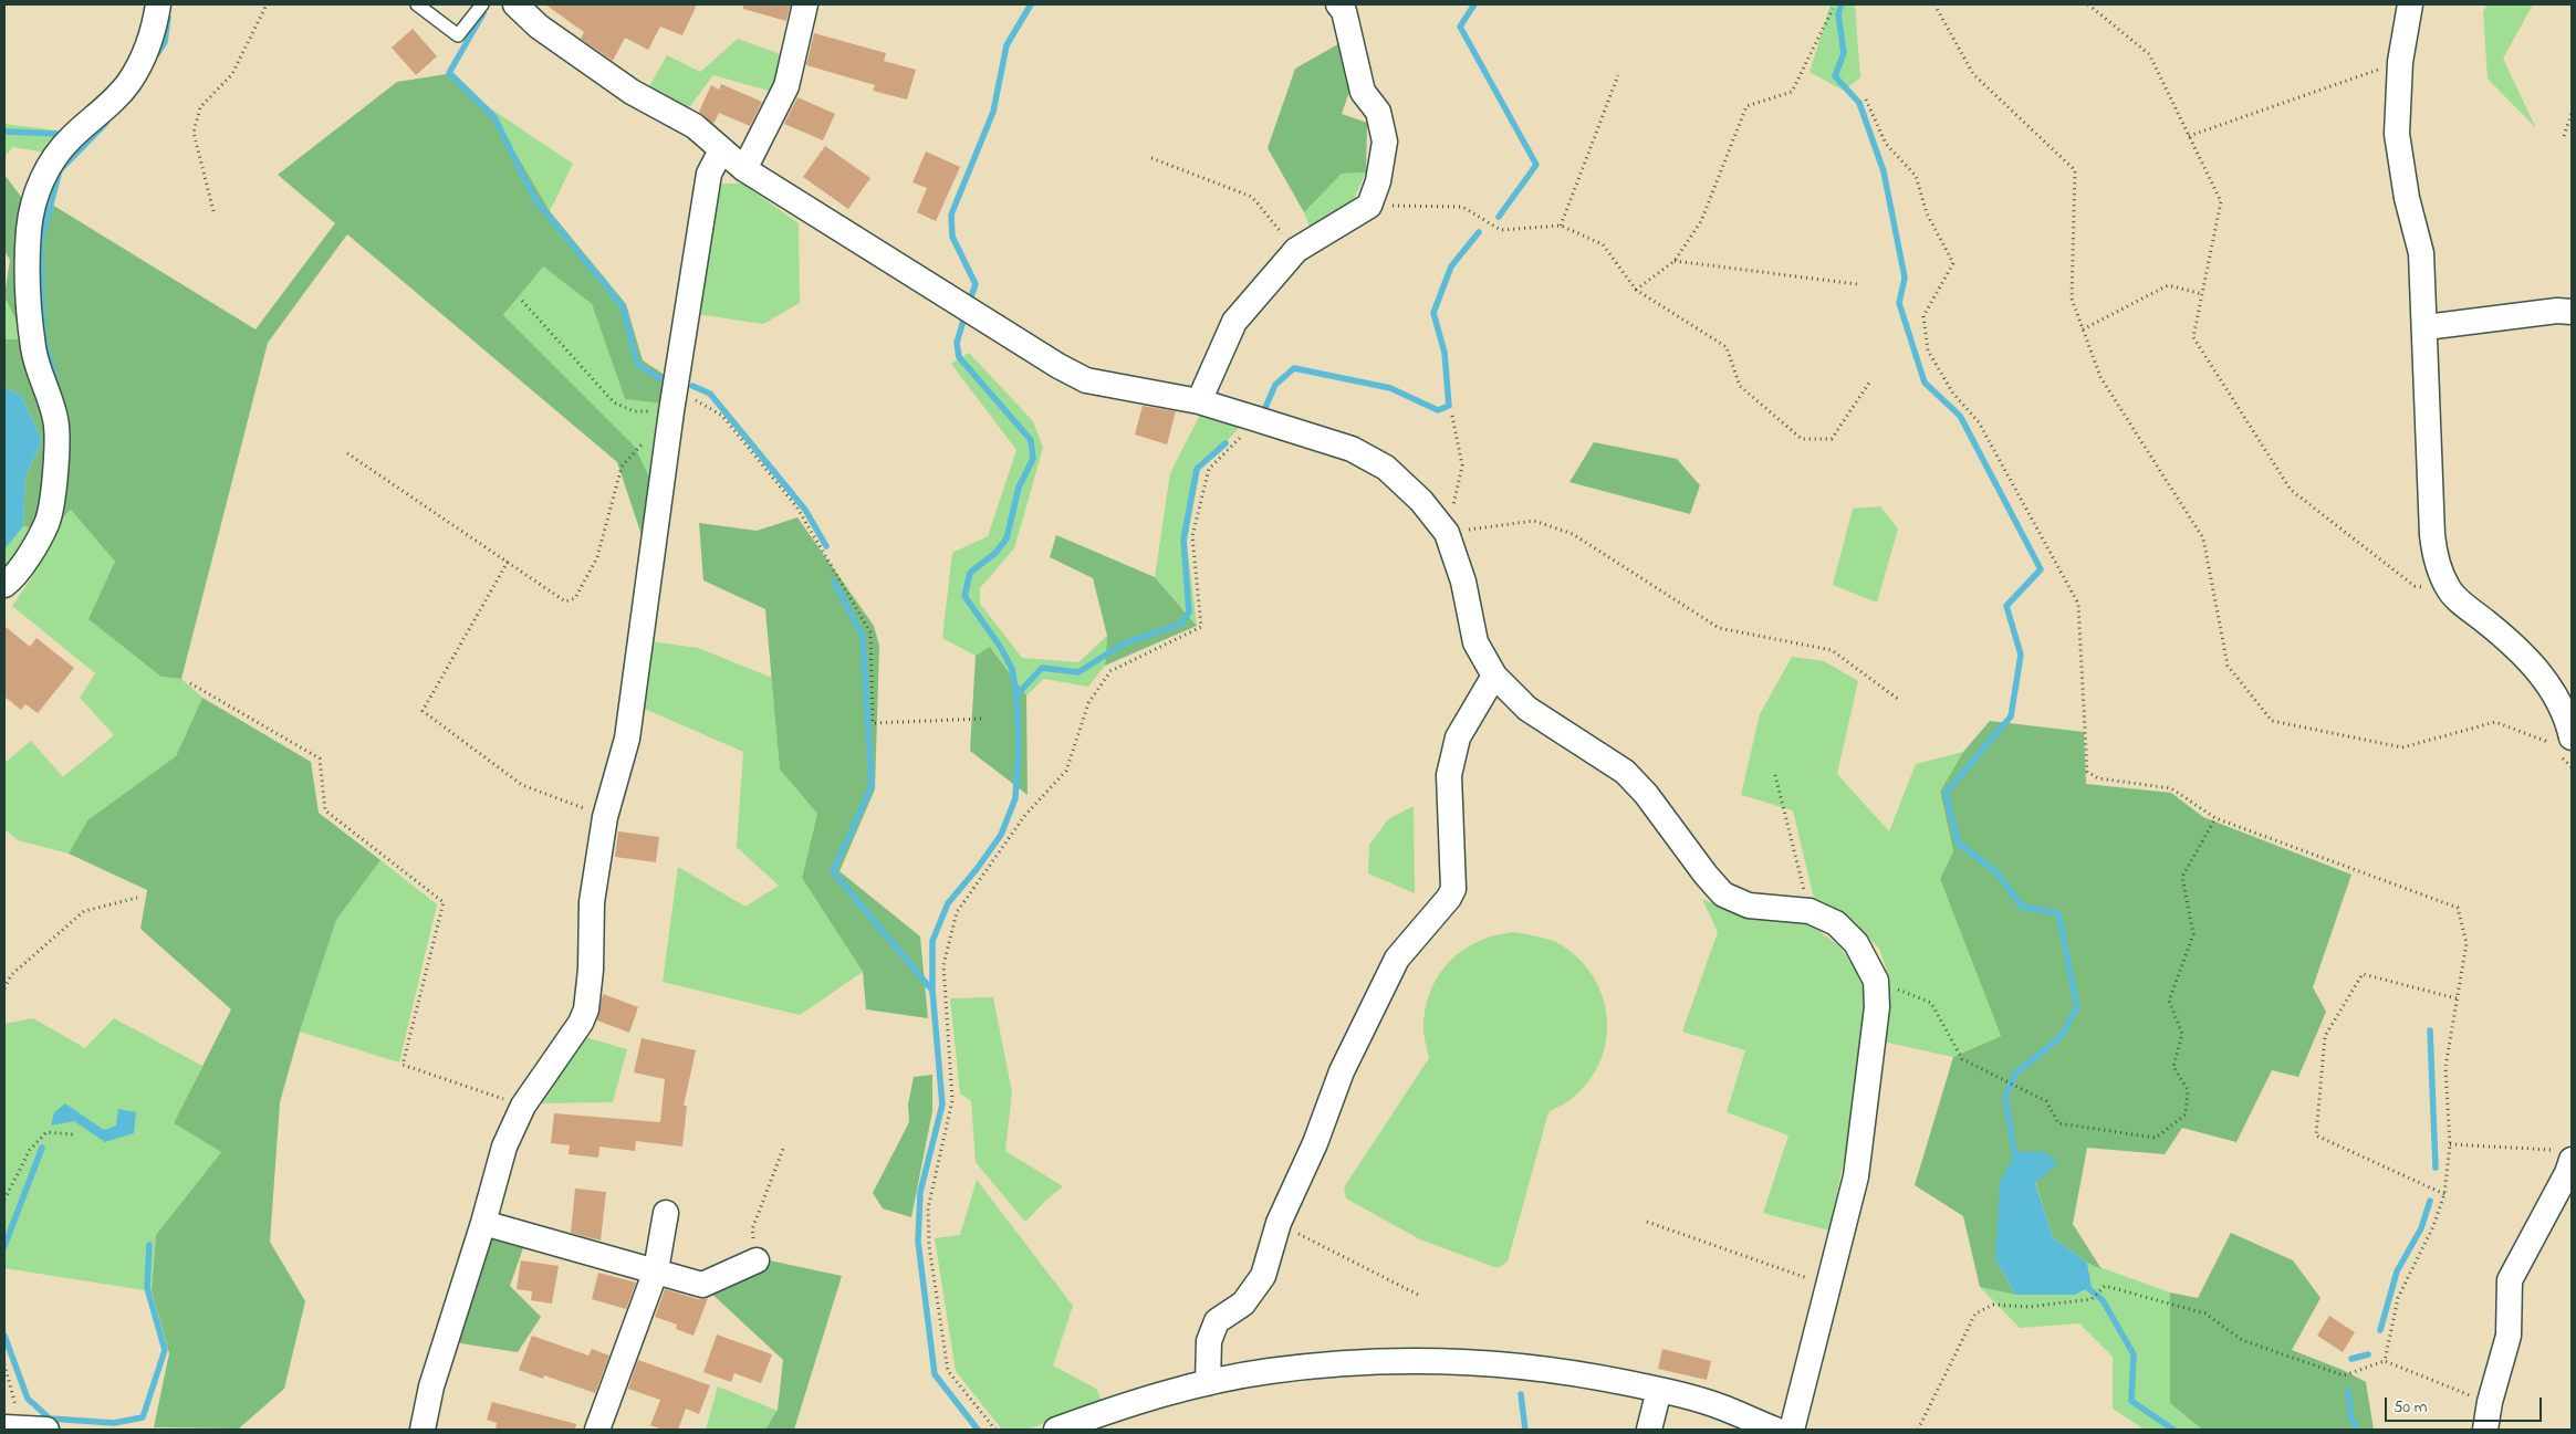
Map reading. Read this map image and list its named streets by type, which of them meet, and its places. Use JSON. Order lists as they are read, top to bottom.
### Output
{
  "scale_bar": "50 m"
}
